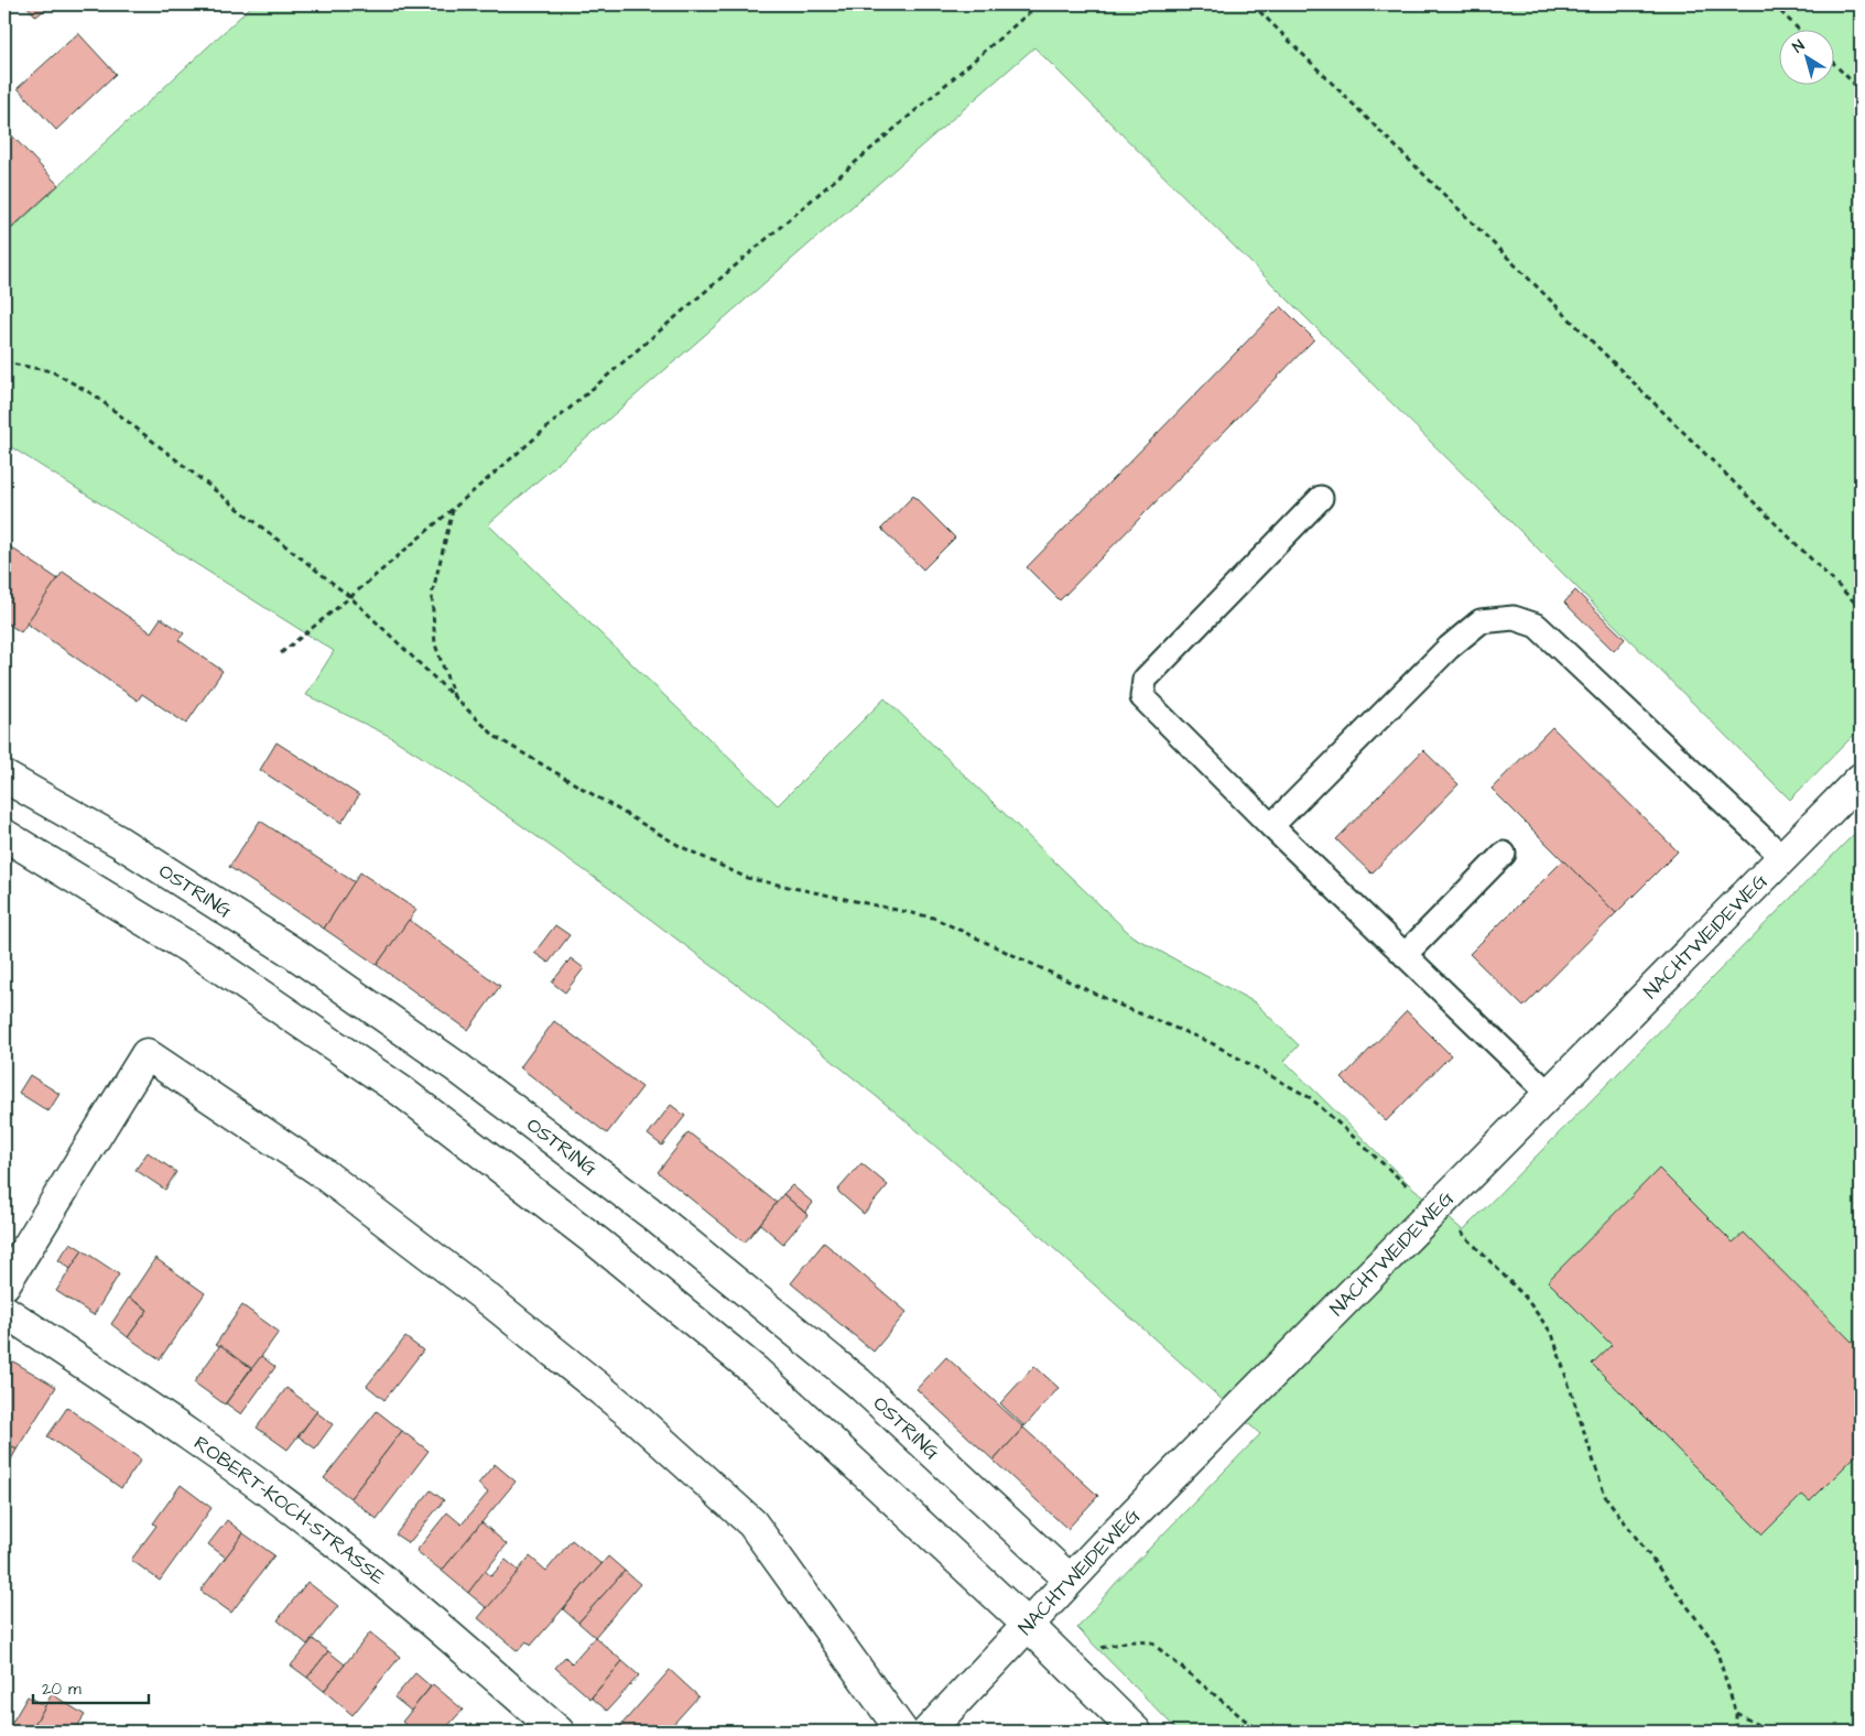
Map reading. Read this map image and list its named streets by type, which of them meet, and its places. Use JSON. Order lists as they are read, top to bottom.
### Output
{
  "streets": {
    "street": ["OSTRING", "NACHTWEIDEWEG", "ROBERT-KOCH-STRASSE"]
  },
  "crossings": [
    ["OSTRING", "NACHTWEIDEWEG"]
  ],
  "scale_bar": "20 m",
  "north": "top left"
}
